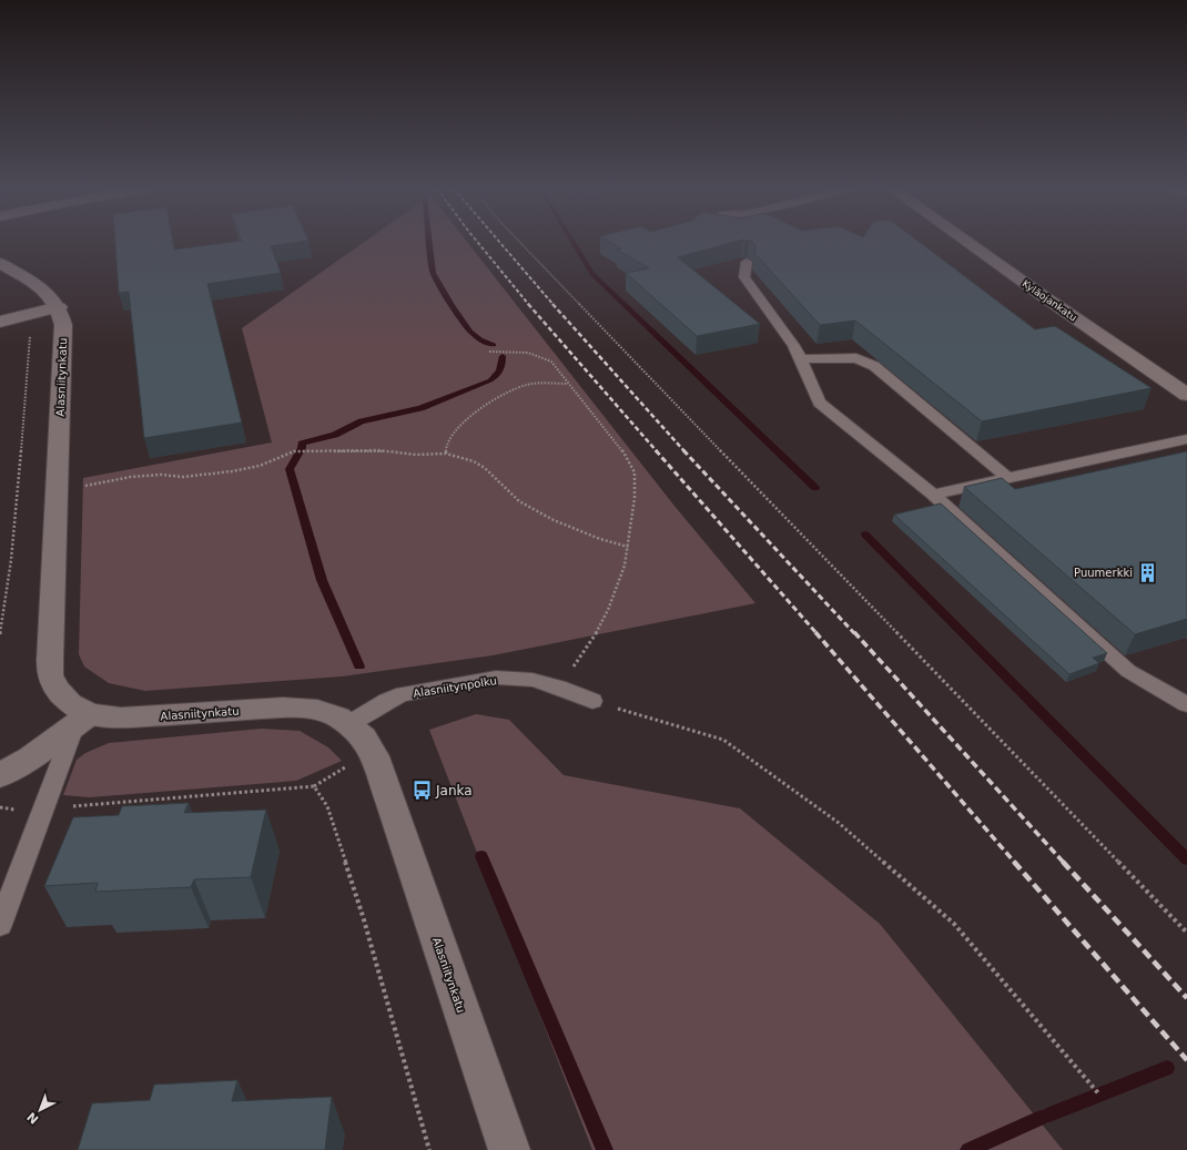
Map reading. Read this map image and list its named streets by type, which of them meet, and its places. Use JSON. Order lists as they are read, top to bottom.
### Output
{
  "streets": {
    "street": ["Kyläojankatu", "Alasniitynkatu"],
    "lane": ["Alasniitynpolku"]
  },
  "crossings": [
    ["Alasniitynkatu", "Alasniitynpolku"]
  ],
  "places": {
    "building": ["Puumerkki"],
    "bus stop": ["Janka"]
  },
  "north": "bottom left"
}
